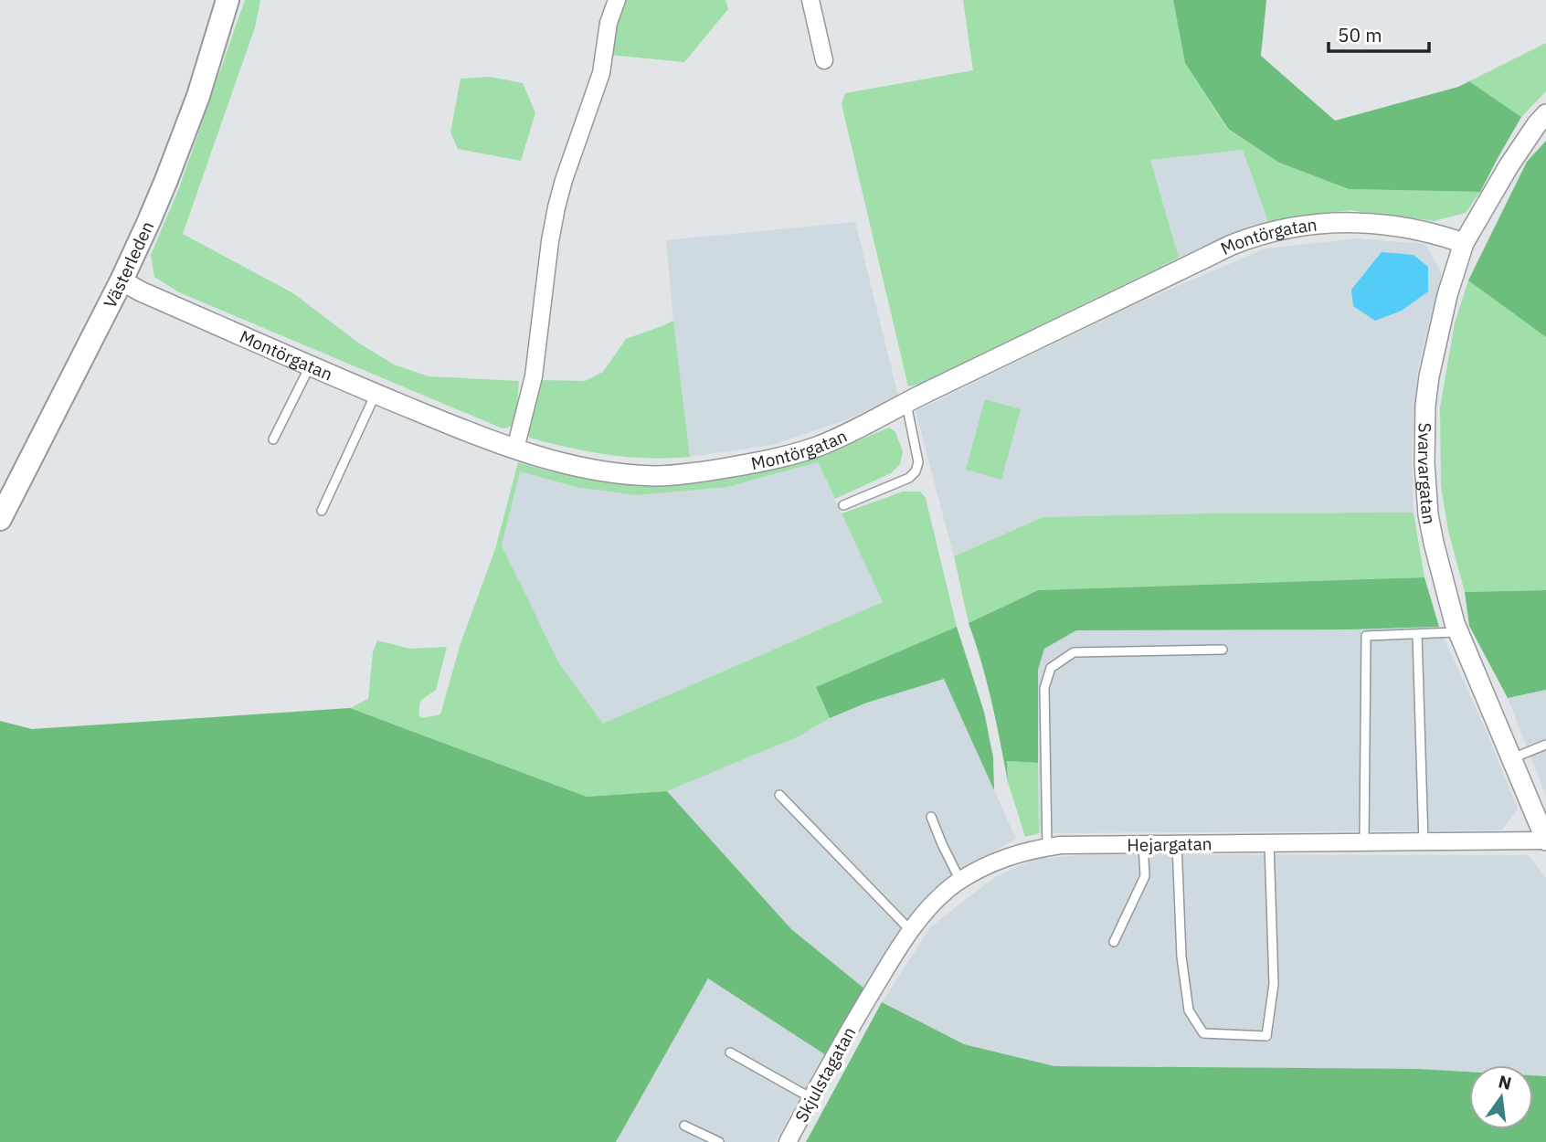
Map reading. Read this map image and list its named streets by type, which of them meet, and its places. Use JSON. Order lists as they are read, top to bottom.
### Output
{
  "streets": {
    "main road": ["Västerleden"],
    "street": [
      "Montörgatan",
      "Svarvargatan",
      "Hejargatan",
      "Skjulstagatan"
    ]
  },
  "crossings": [
    ["Montörgatan", "Västerleden"],
    ["Montörgatan", "Svarvargatan"],
    ["Svarvargatan", "Hejargatan"],
    ["Hejargatan", "Skjulstagatan"]
  ],
  "scale_bar": "50 m",
  "north": "top"
}
